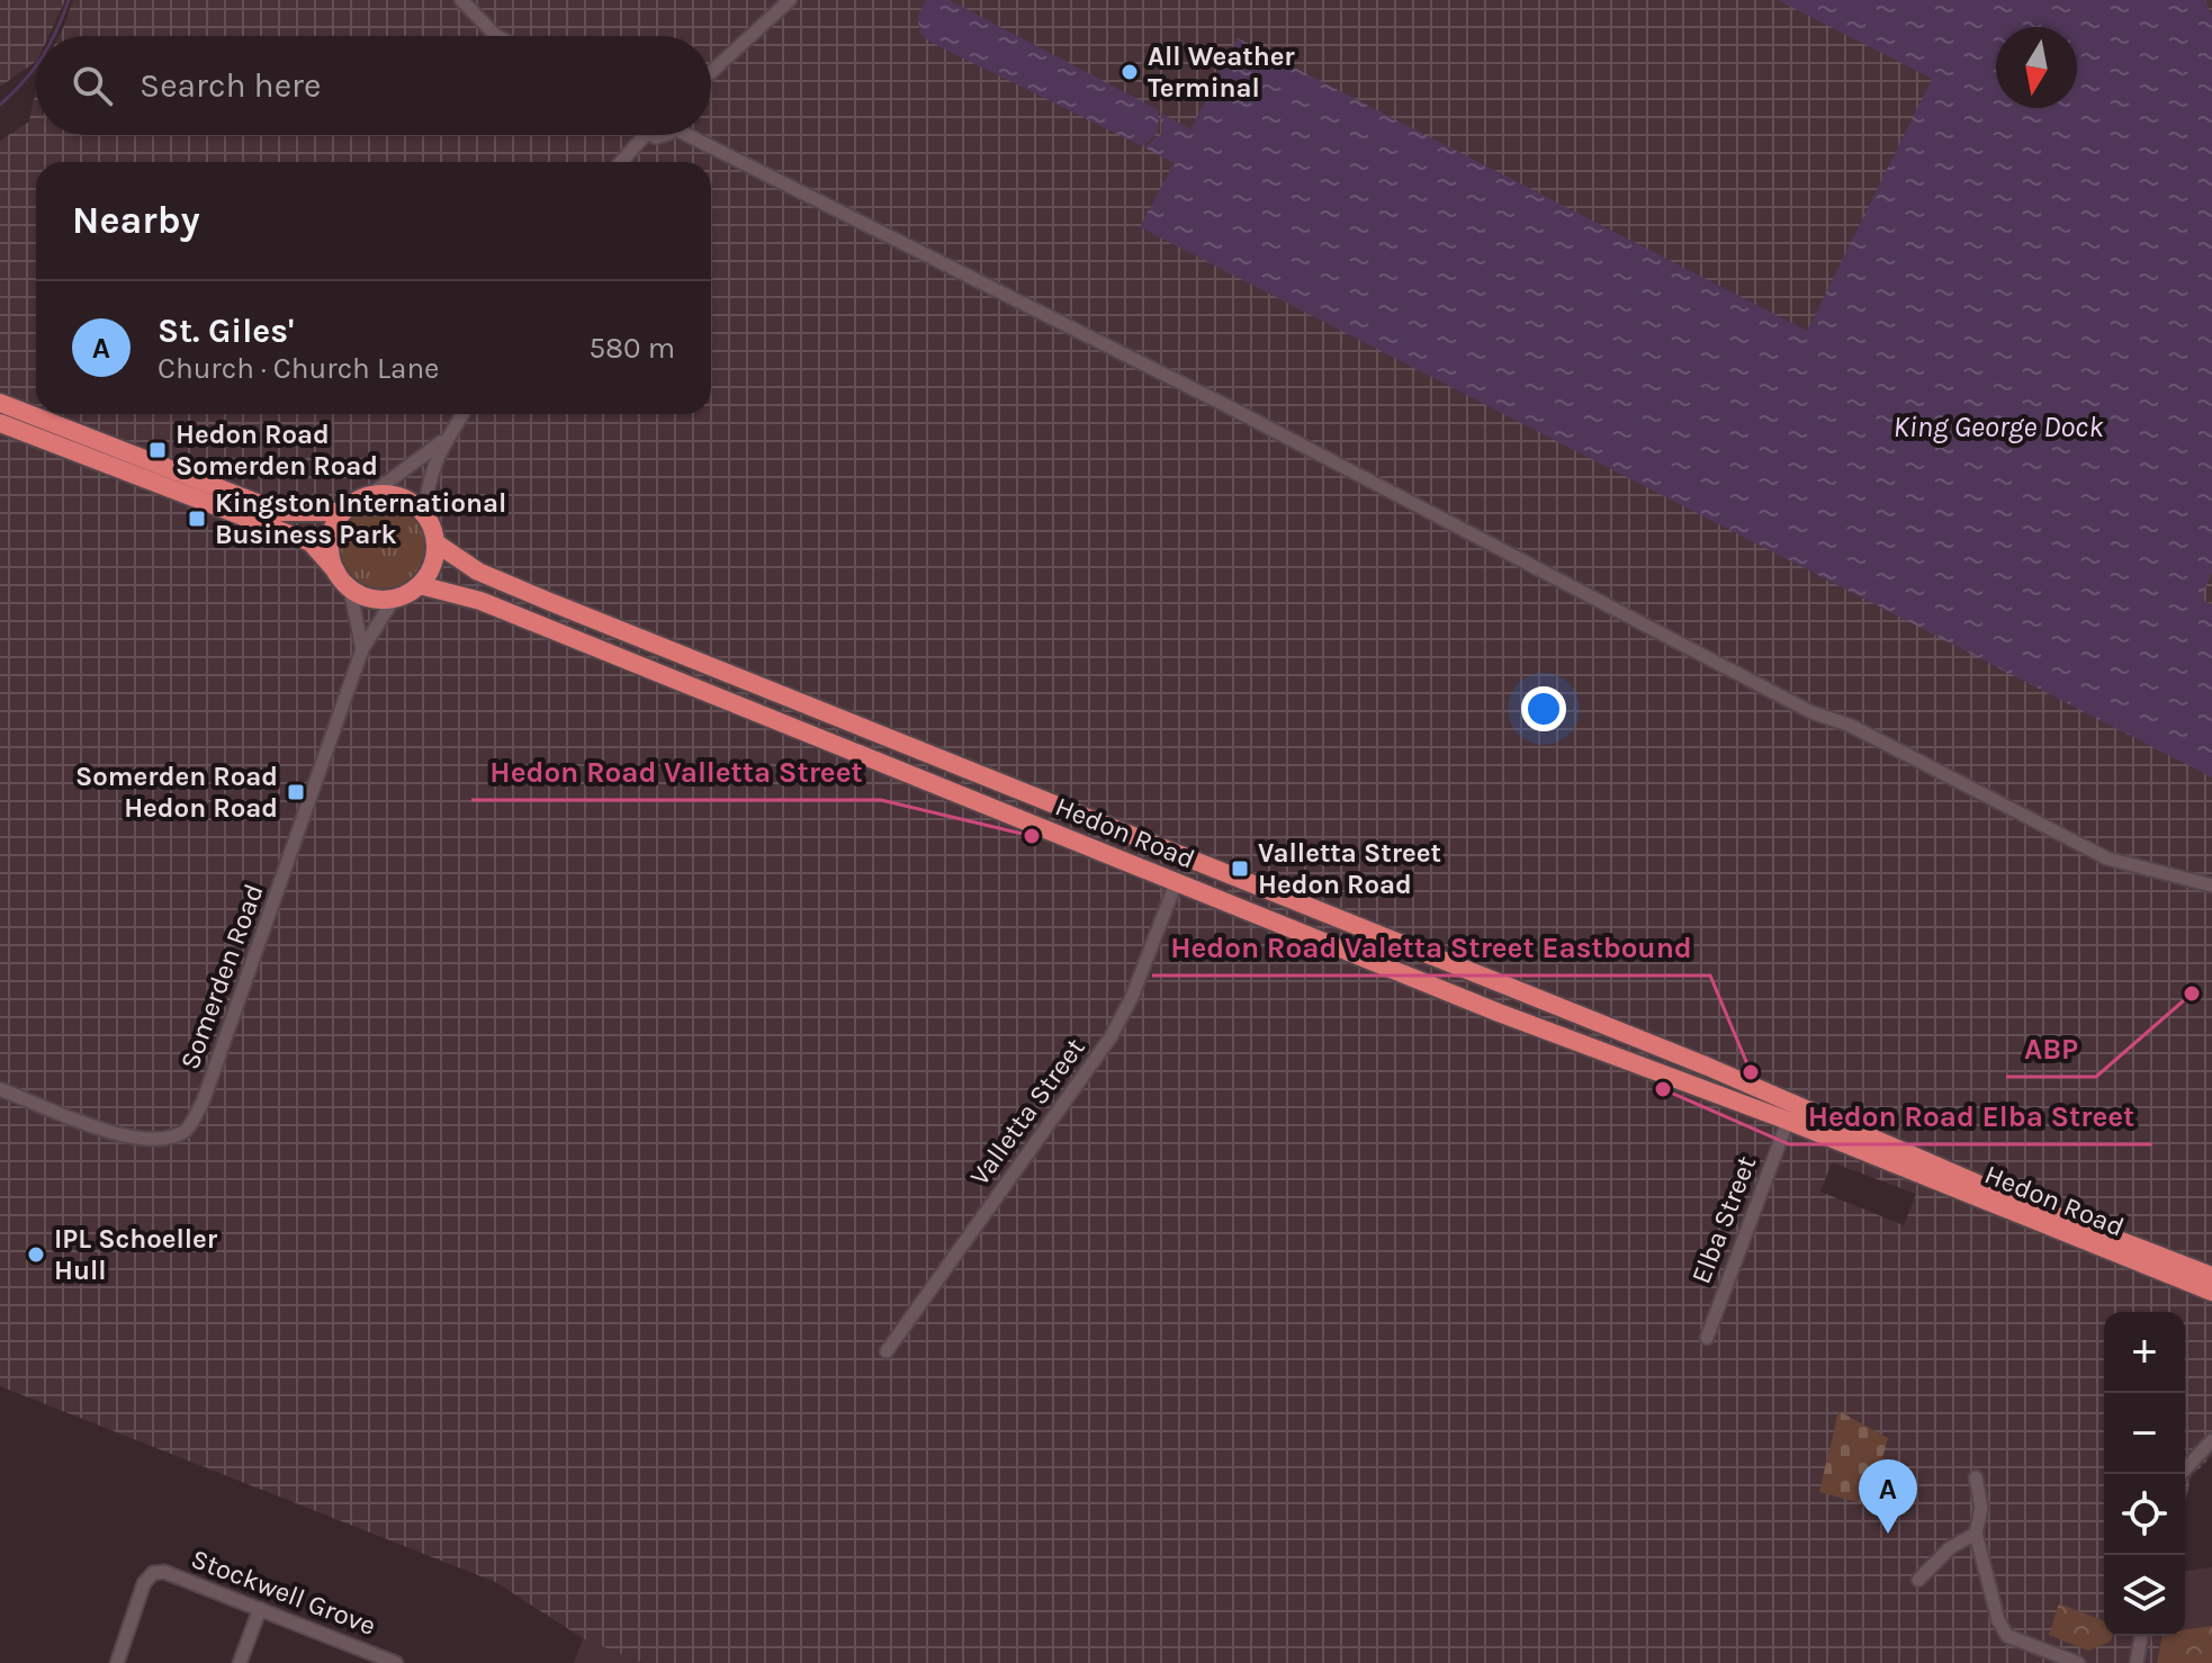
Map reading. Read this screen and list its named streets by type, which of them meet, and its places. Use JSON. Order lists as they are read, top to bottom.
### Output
{
  "streets": {
    "highway": ["Hedon Road"],
    "street": [
      "Somerden Road",
      "Valletta Street",
      "Elba Street",
      "Stockwell Grove"
    ]
  },
  "crossings": [
    ["Hedon Road", "Somerden Road"],
    ["Hedon Road", "Valletta Street"],
    ["Hedon Road", "Elba Street"]
  ],
  "water": ["King George Dock"],
  "places": {
    "other": [
      "All Weather Terminal",
      "Hedon Road Valletta Street",
      "ABP",
      "Hedon Road Valetta Street Eastbound",
      "Hedon Road Elba Street",
      "IPL Schoeller Hull"
    ],
    "transit": [
      "Hedon Road Somerden Road",
      "Kingston International Business Park",
      "Somerden Road Hedon Road",
      "Valletta Street Hedon Road"
    ]
  },
  "north": "bottom",
  "page": {
    "search": "Search here",
    "heading": "Nearby",
    "list": [
      {
        "mark": "A",
        "name": "St. Giles'",
        "note": "Church · Church Lane",
        "value": "580 m"
      }
    ],
    "map_buttons": ["+", "−"],
    "pins": "A"
  }
}
